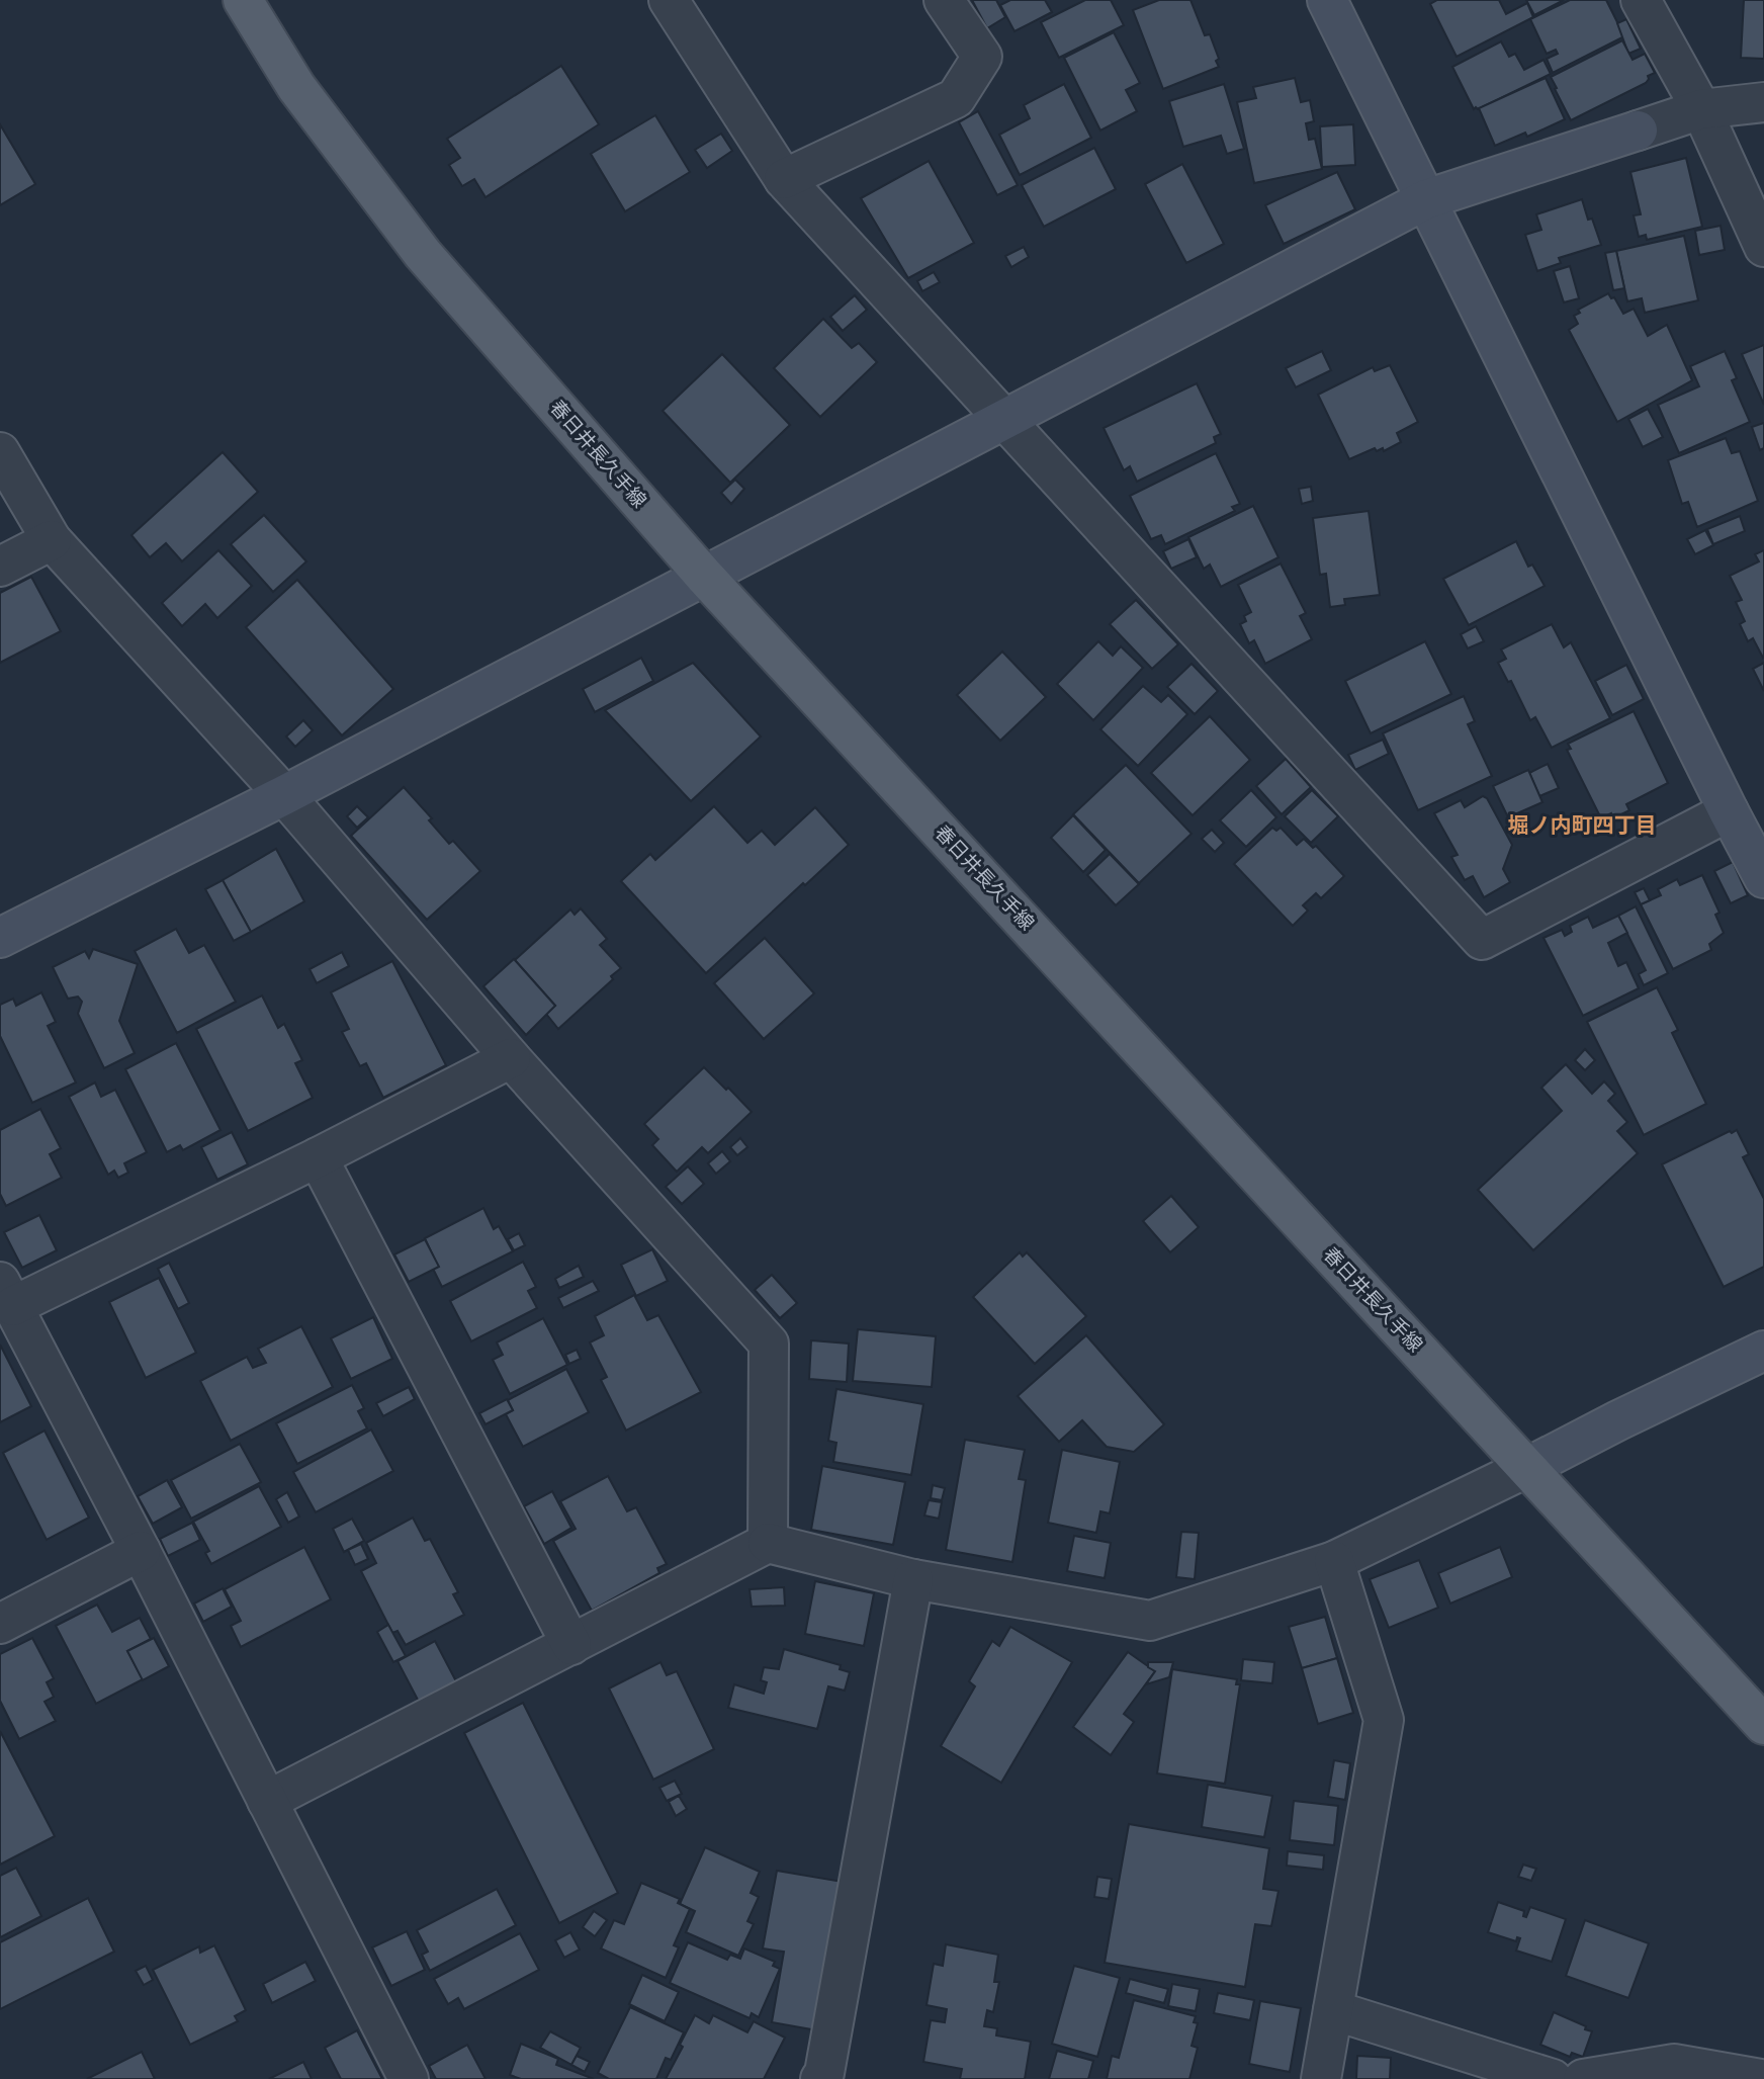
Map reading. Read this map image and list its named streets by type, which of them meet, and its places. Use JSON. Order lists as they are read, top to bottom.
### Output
{
  "streets": {
    "main road": ["春日井長久手線"]
  },
  "districts": ["堀ノ内町四丁目"]
}
